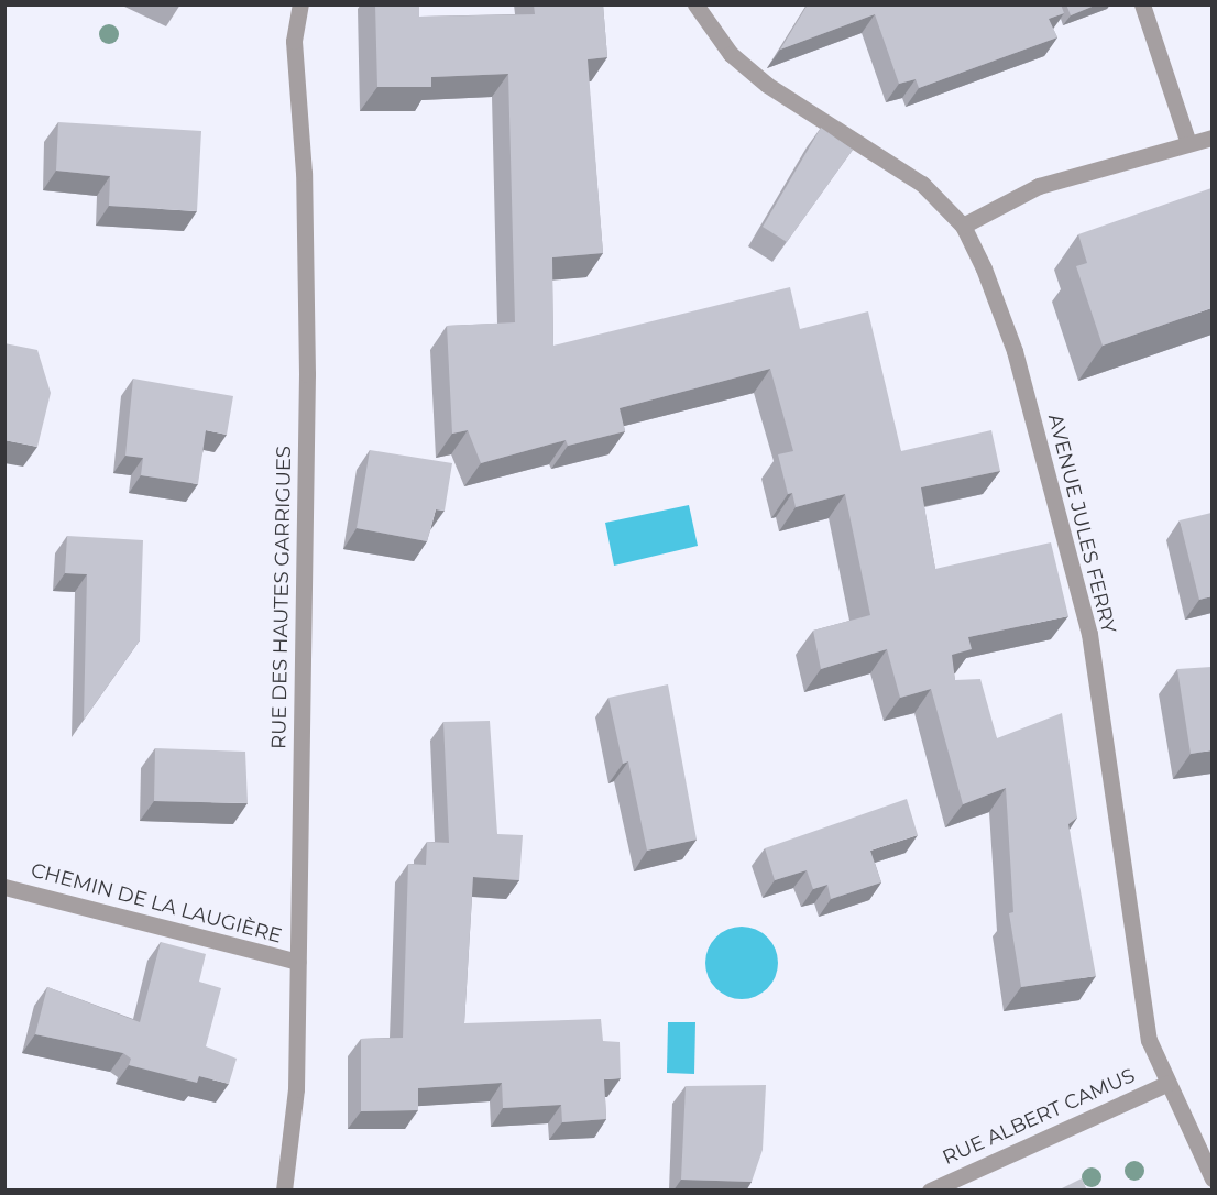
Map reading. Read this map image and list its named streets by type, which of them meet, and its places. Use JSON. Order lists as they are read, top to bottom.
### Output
{
  "streets": {
    "street": [
      "AVENUE JULES FERRY",
      "RUE DES HAUTES GARRIGUES",
      "CHEMIN DE LA LAUGIÈRE",
      "RUE ALBERT CAMUS"
    ]
  },
  "crossings": [
    ["AVENUE JULES FERRY", "RUE ALBERT CAMUS"],
    ["RUE DES HAUTES GARRIGUES", "CHEMIN DE LA LAUGIÈRE"]
  ]
}
